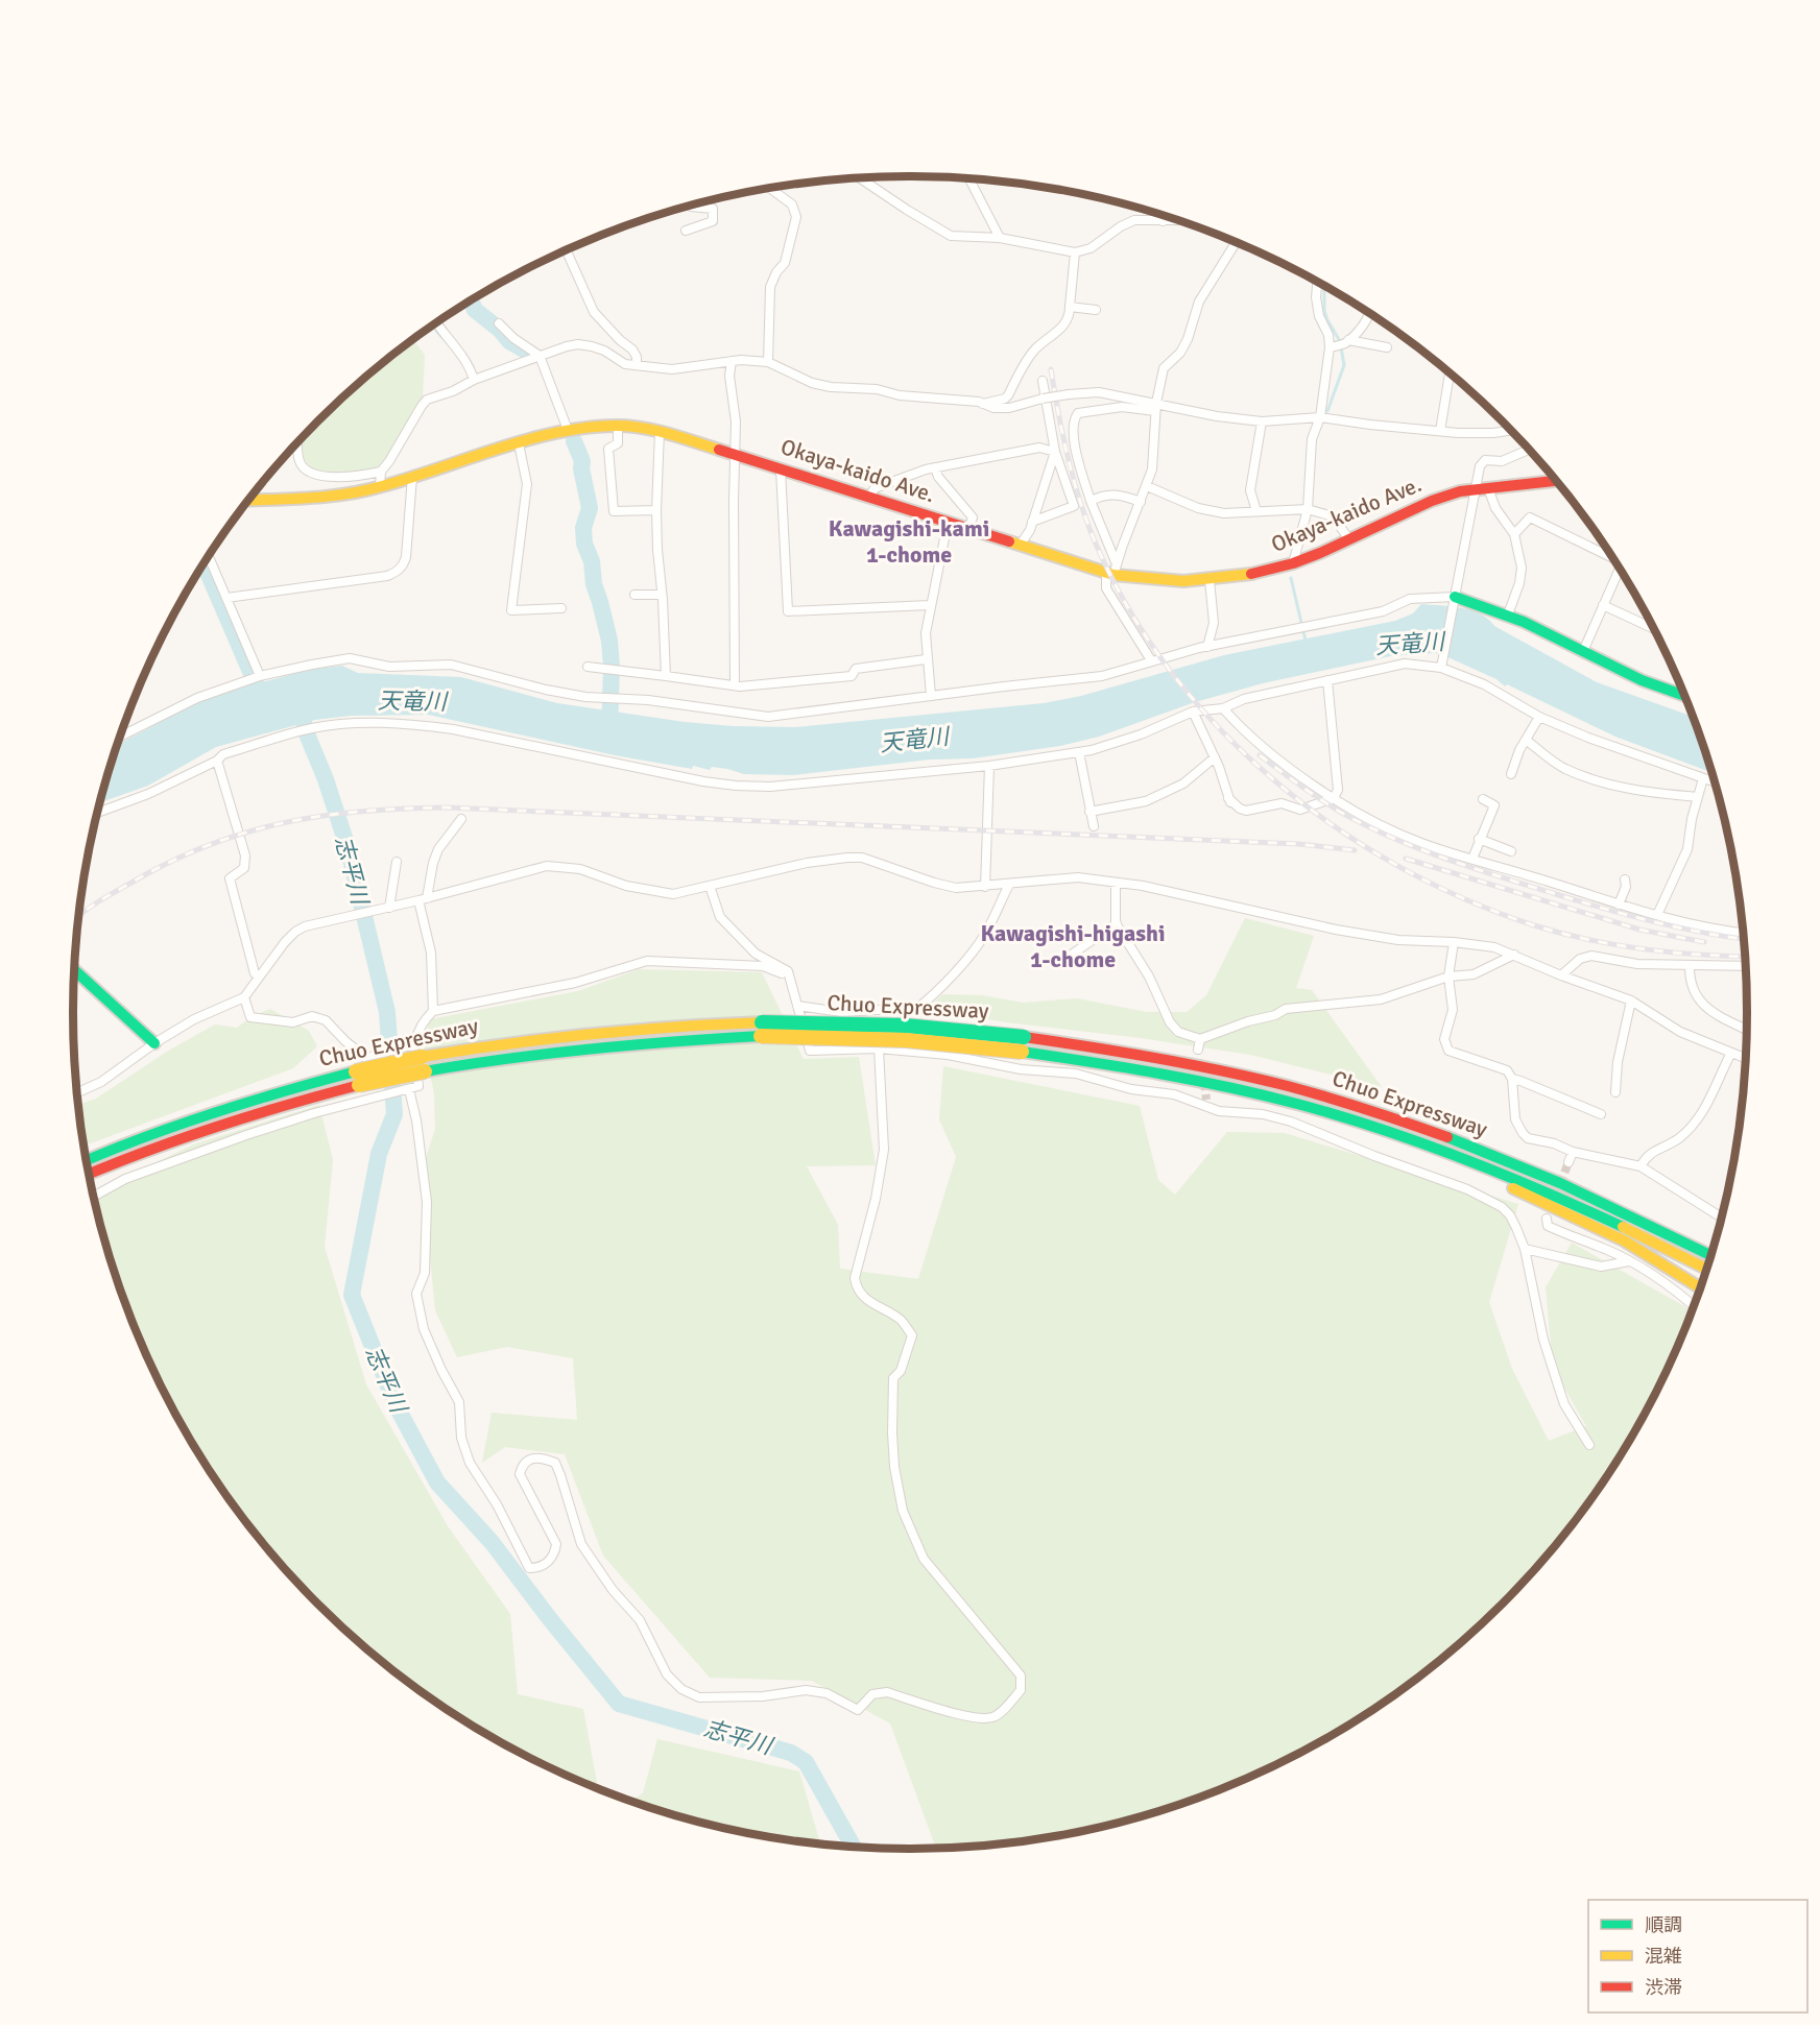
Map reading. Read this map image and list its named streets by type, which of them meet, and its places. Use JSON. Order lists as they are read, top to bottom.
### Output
{
  "streets": {
    "main road": ["Okaya-kaido Ave.", "Chuo Expressway"]
  },
  "districts": ["Kawagishi-kami 1-chome", "Kawagishi-higashi 1-chome"],
  "water": ["天竜川", "志平川"],
  "legend": ["順調", "混雑", "渋滞"]
}
